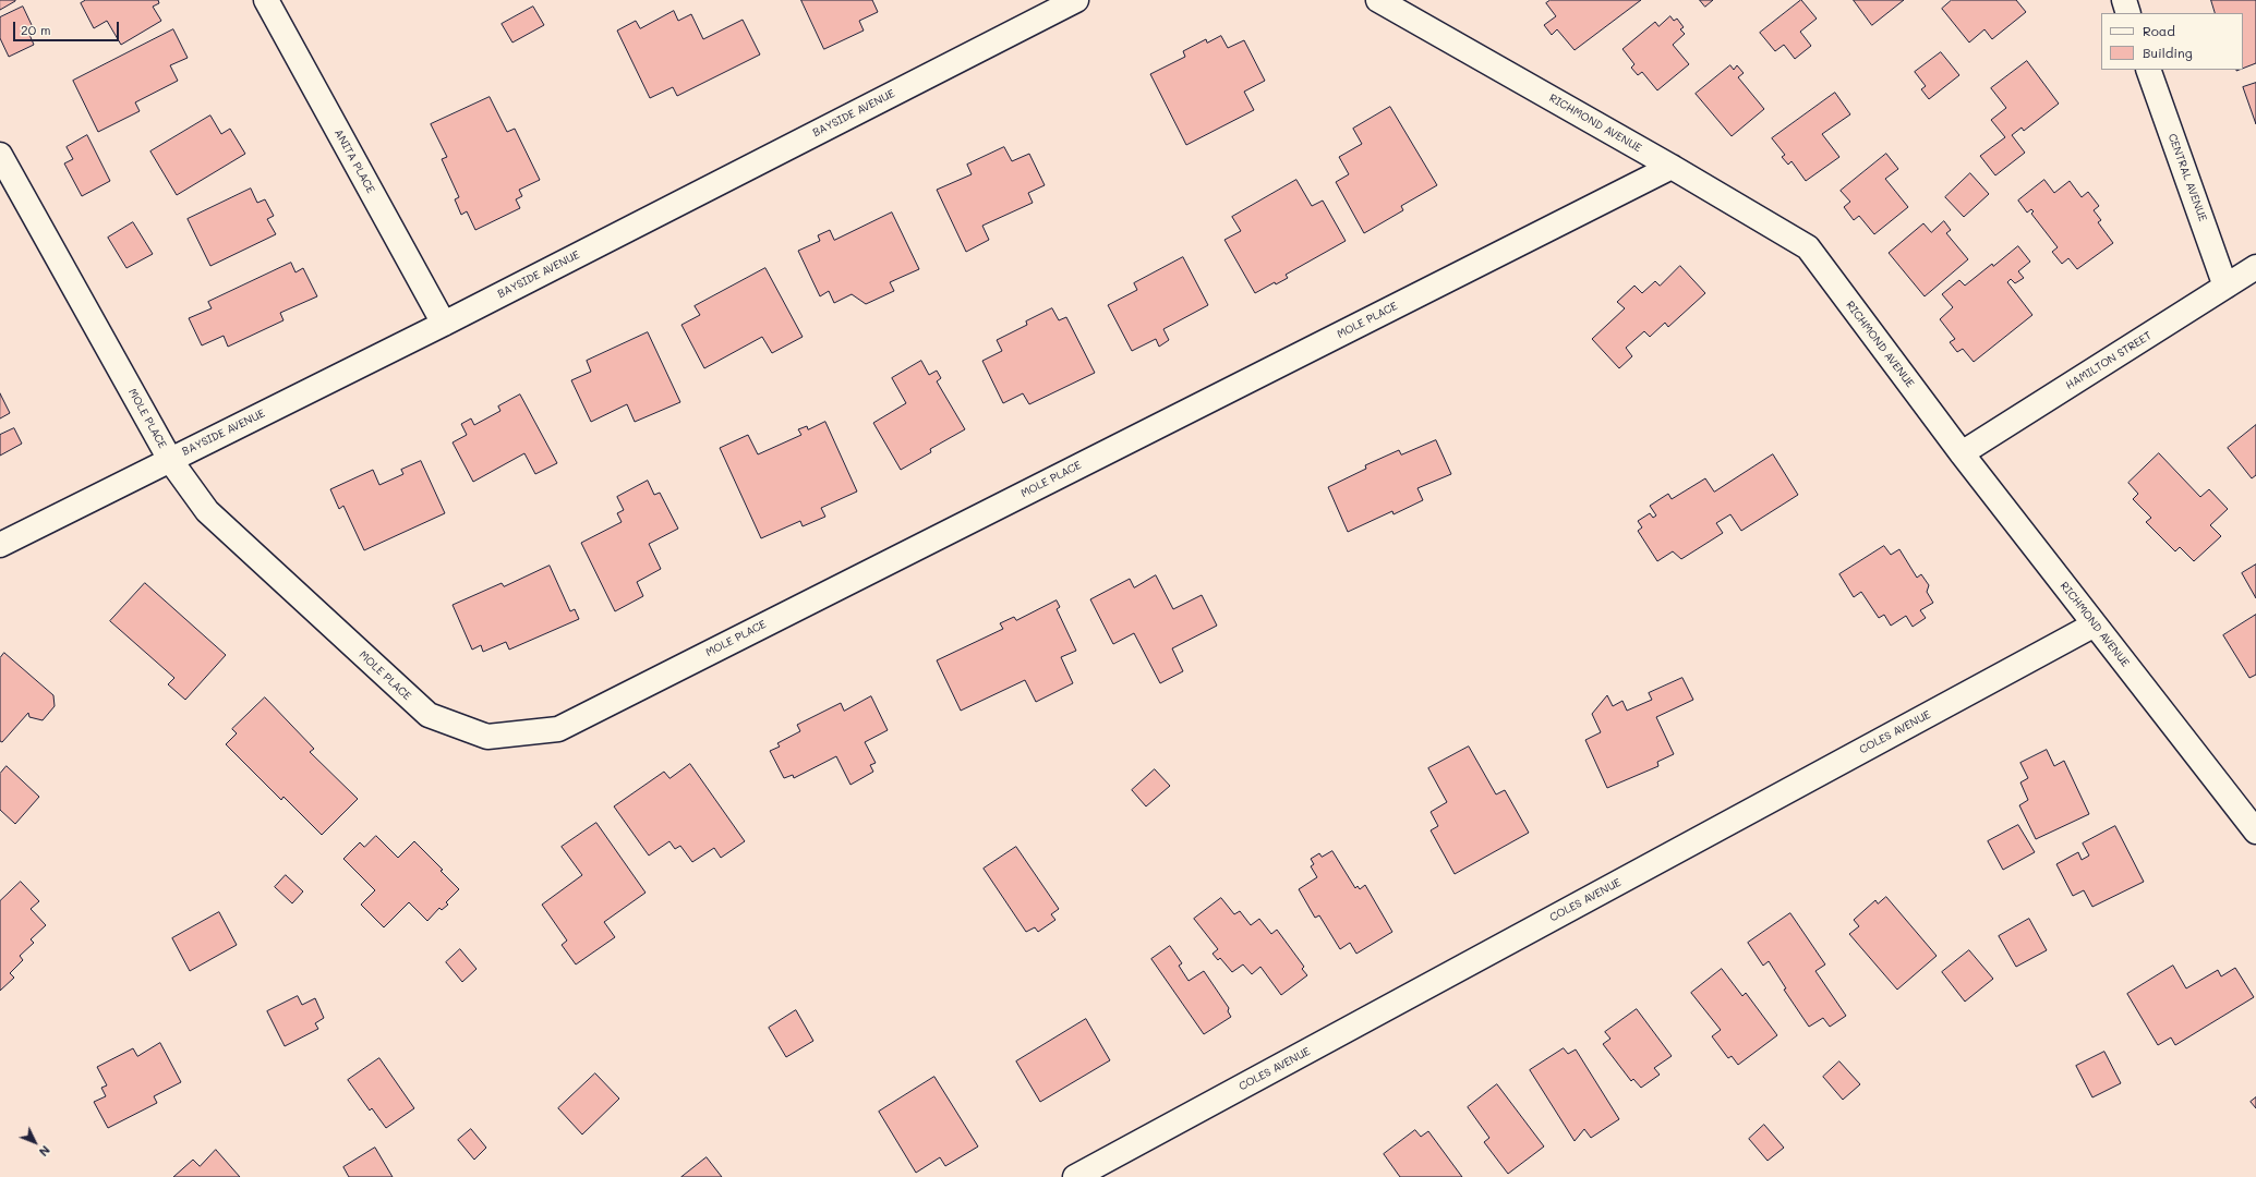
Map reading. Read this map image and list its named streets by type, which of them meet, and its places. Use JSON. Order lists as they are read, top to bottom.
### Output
{
  "streets": {
    "street": [
      "BAYSIDE AVENUE",
      "RICHMOND AVENUE",
      "ANITA PLACE",
      "CENTRAL AVENUE",
      "MOLE PLACE",
      "HAMILTON STREET",
      "COLES AVENUE"
    ]
  },
  "crossings": [
    ["BAYSIDE AVENUE", "ANITA PLACE"],
    ["BAYSIDE AVENUE", "MOLE PLACE"],
    ["RICHMOND AVENUE", "MOLE PLACE"],
    ["RICHMOND AVENUE", "HAMILTON STREET"],
    ["RICHMOND AVENUE", "COLES AVENUE"],
    ["CENTRAL AVENUE", "HAMILTON STREET"]
  ],
  "legend": ["Road", "Building"],
  "scale_bar": "20 m",
  "north": "bottom right"
}
